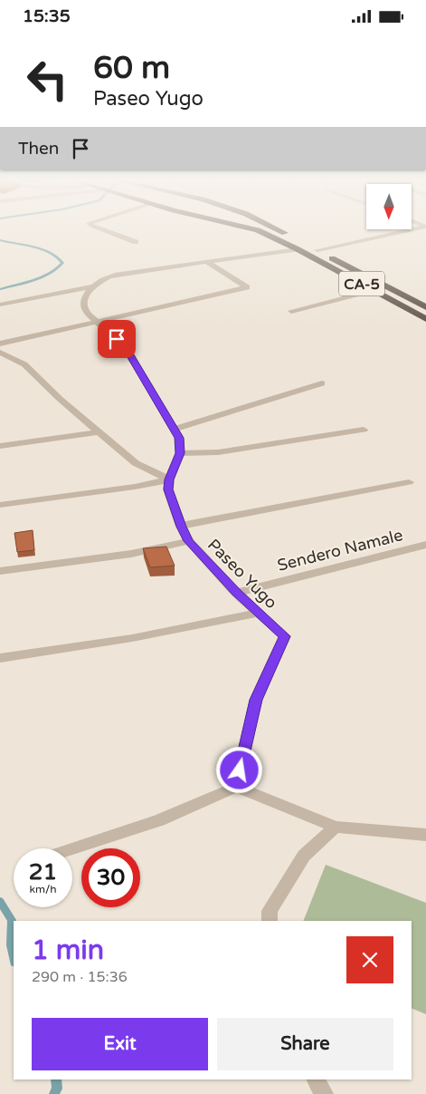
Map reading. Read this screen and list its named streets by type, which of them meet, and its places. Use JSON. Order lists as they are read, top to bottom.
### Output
{
  "streets": {
    "highway": ["CA-5"],
    "street": ["Sendero Namale", "Paseo Yugo"]
  },
  "crossings": [
    ["Sendero Namale", "Paseo Yugo"]
  ],
  "north": "bottom",
  "page": {
    "status": "15:35",
    "turn": ["60 m", "Paseo Yugo"],
    "then": "Then",
    "speed": "21 km/h",
    "limit": "30",
    "heading": ["1 min", "290 m · 15:36"],
    "buttons": ["Exit", "Share"]
  }
}
